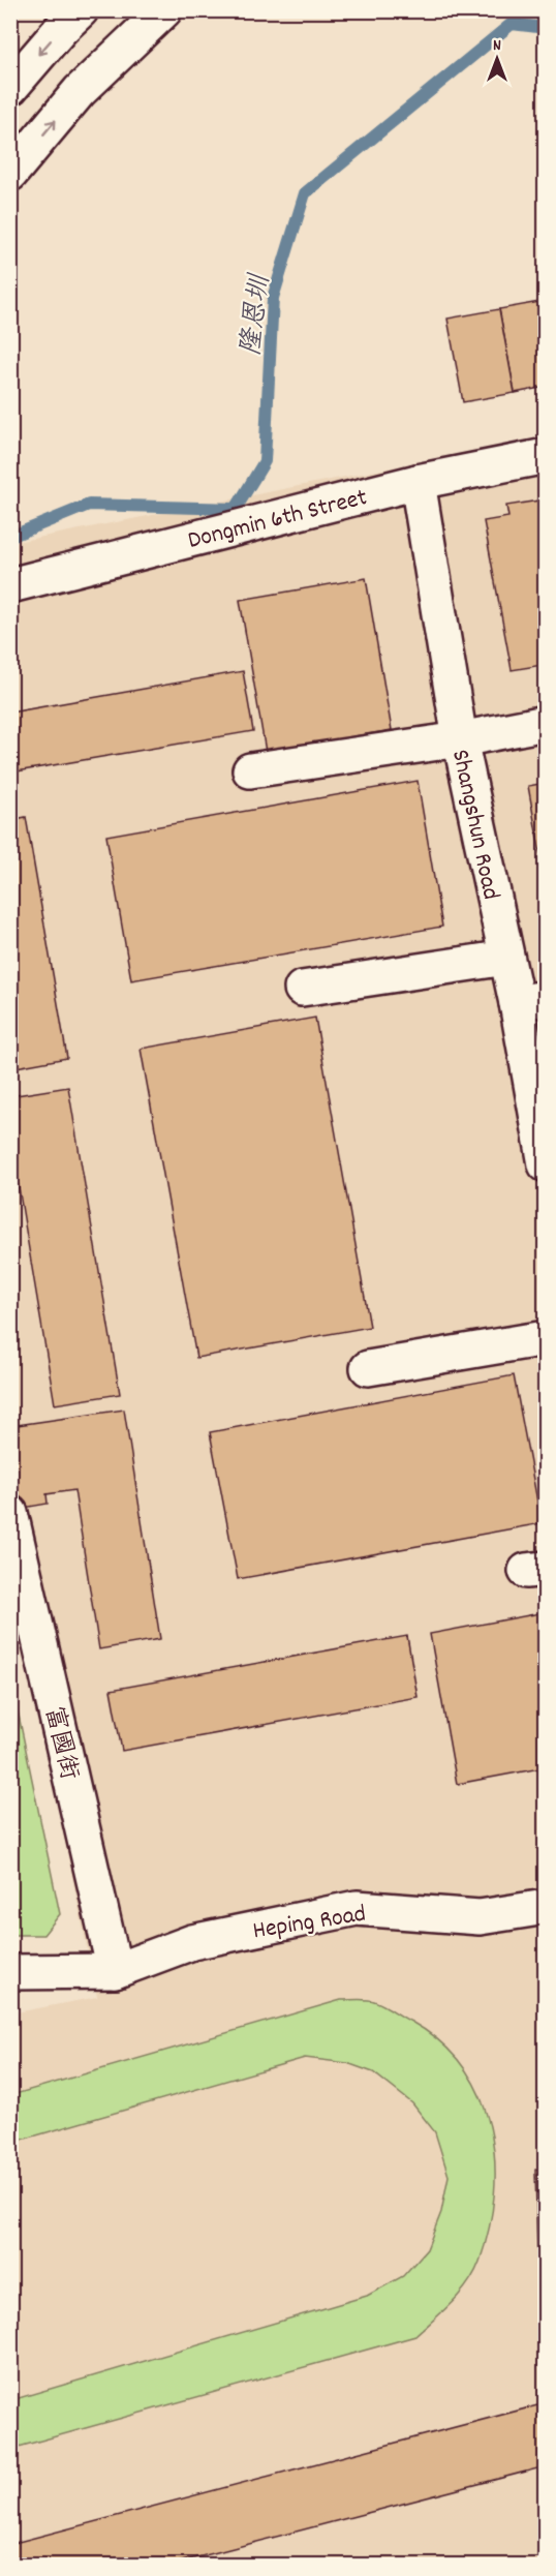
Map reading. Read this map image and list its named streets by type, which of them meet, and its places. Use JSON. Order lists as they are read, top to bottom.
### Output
{
  "streets": {
    "street": [
      "Dongmin 6th Street",
      "Shangshun Road",
      "富國街",
      "Heping Road"
    ]
  },
  "crossings": [
    ["Dongmin 6th Street", "Shangshun Road"],
    ["富國街", "Heping Road"]
  ],
  "water": ["隆恩圳"],
  "north": "top"
}
